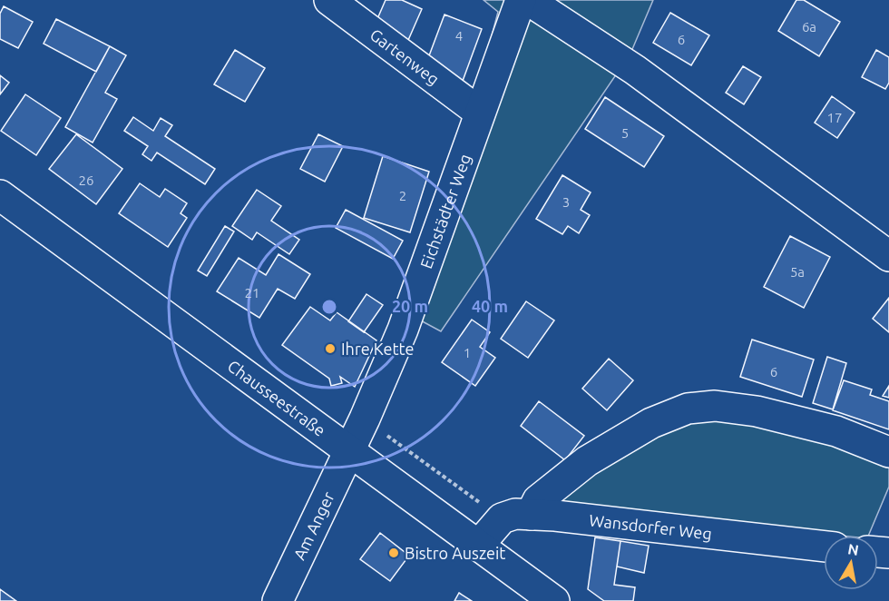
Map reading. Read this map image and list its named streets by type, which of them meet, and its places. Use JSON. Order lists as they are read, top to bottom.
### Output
{
  "streets": {
    "street": [
      "Gartenweg",
      "Eichstädter Weg",
      "Chausseestraße",
      "Am Anger",
      "Wansdorfer Weg"
    ]
  },
  "crossings": [
    ["Gartenweg", "Eichstädter Weg"],
    ["Eichstädter Weg", "Chausseestraße"],
    ["Eichstädter Weg", "Am Anger"],
    ["Chausseestraße", "Am Anger"]
  ],
  "places": ["Ihre Kette", "Bistro Auszeit"],
  "house_numbers": [
    "6a",
    "4",
    "6",
    "17",
    "5",
    "26",
    "2",
    "3",
    "5a",
    "21",
    "1",
    "6"
  ],
  "north": "top",
  "rings": ["20 m", "40 m"]
}
